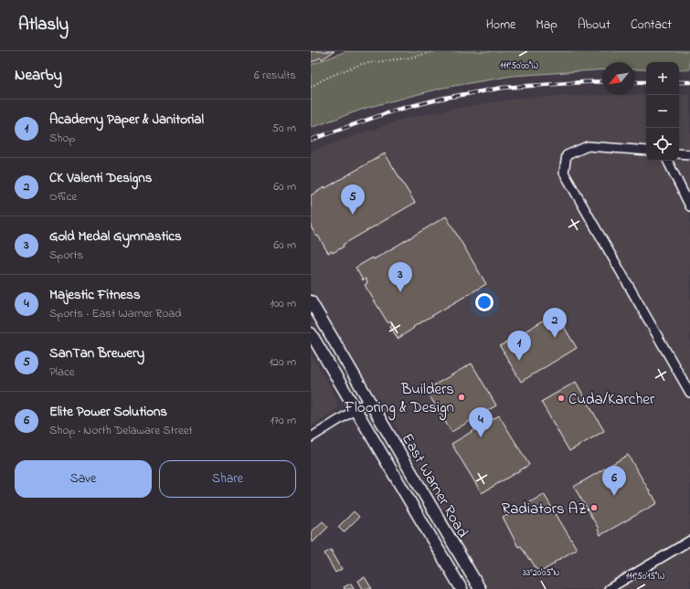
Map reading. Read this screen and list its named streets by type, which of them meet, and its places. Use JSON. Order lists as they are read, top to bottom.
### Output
{
  "streets": {
    "main road": ["East Warner Road"]
  },
  "places": ["Builders Flooring & Design", "Cuda/Karcher", "Radiators AZ"],
  "north": "bottom left",
  "page": {
    "header": "Atlasly",
    "nav": [
      "Home",
      "Map",
      "About",
      "Contact"
    ],
    "heading": ["Nearby", "6 results"],
    "map_buttons": ["+", "−"],
    "list": [
      {
        "mark": "1",
        "name": "Academy Paper & Janitorial",
        "note": "Shop",
        "value": "50 m"
      },
      {
        "mark": "2",
        "name": "CK Valenti Designs",
        "note": "Office",
        "value": "60 m"
      },
      {
        "mark": "3",
        "name": "Gold Medal Gymnastics",
        "note": "Sports",
        "value": "60 m"
      },
      {
        "mark": "4",
        "name": "Majestic Fitness",
        "note": "Sports · East Warner Road",
        "value": "100 m"
      },
      {
        "mark": "5",
        "name": "SanTan Brewery",
        "note": "Place",
        "value": "120 m"
      },
      {
        "mark": "6",
        "name": "Elite Power Solutions",
        "note": "Shop · North Delaware Street",
        "value": "170 m"
      }
    ],
    "pins": [
      "5",
      "3",
      "2",
      "1",
      "4",
      "6"
    ],
    "buttons": ["Save", "Share"]
  },
  "coordinates": ["111°50'00\"W", "33°20'05\"N", "111°50'15\"W"]
}
